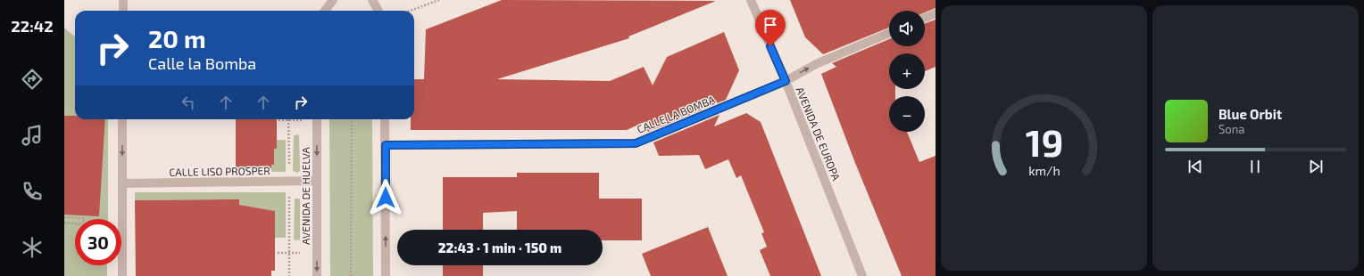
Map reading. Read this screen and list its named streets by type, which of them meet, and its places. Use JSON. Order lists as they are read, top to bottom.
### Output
{
  "streets": {
    "street": [
      "CALLE LA BOMBA",
      "AVENIDA DE EUROPA",
      "CALLE LISO PROSPER",
      "AVENIDA DE HUELVA"
    ]
  },
  "crossings": [
    ["CALLE LA BOMBA", "AVENIDA DE EUROPA"],
    ["CALLE LISO PROSPER", "AVENIDA DE HUELVA"]
  ],
  "page": {
    "tabs": "22:42",
    "map_buttons": ["+", "−"],
    "turn": ["20 m", "Calle la Bomba"],
    "song": ["Blue Orbit", "Sona"],
    "limit": "30",
    "trip": "22:43 · 1 min · 150 m",
    "gauge": ["19", "km/h"]
  }
}
